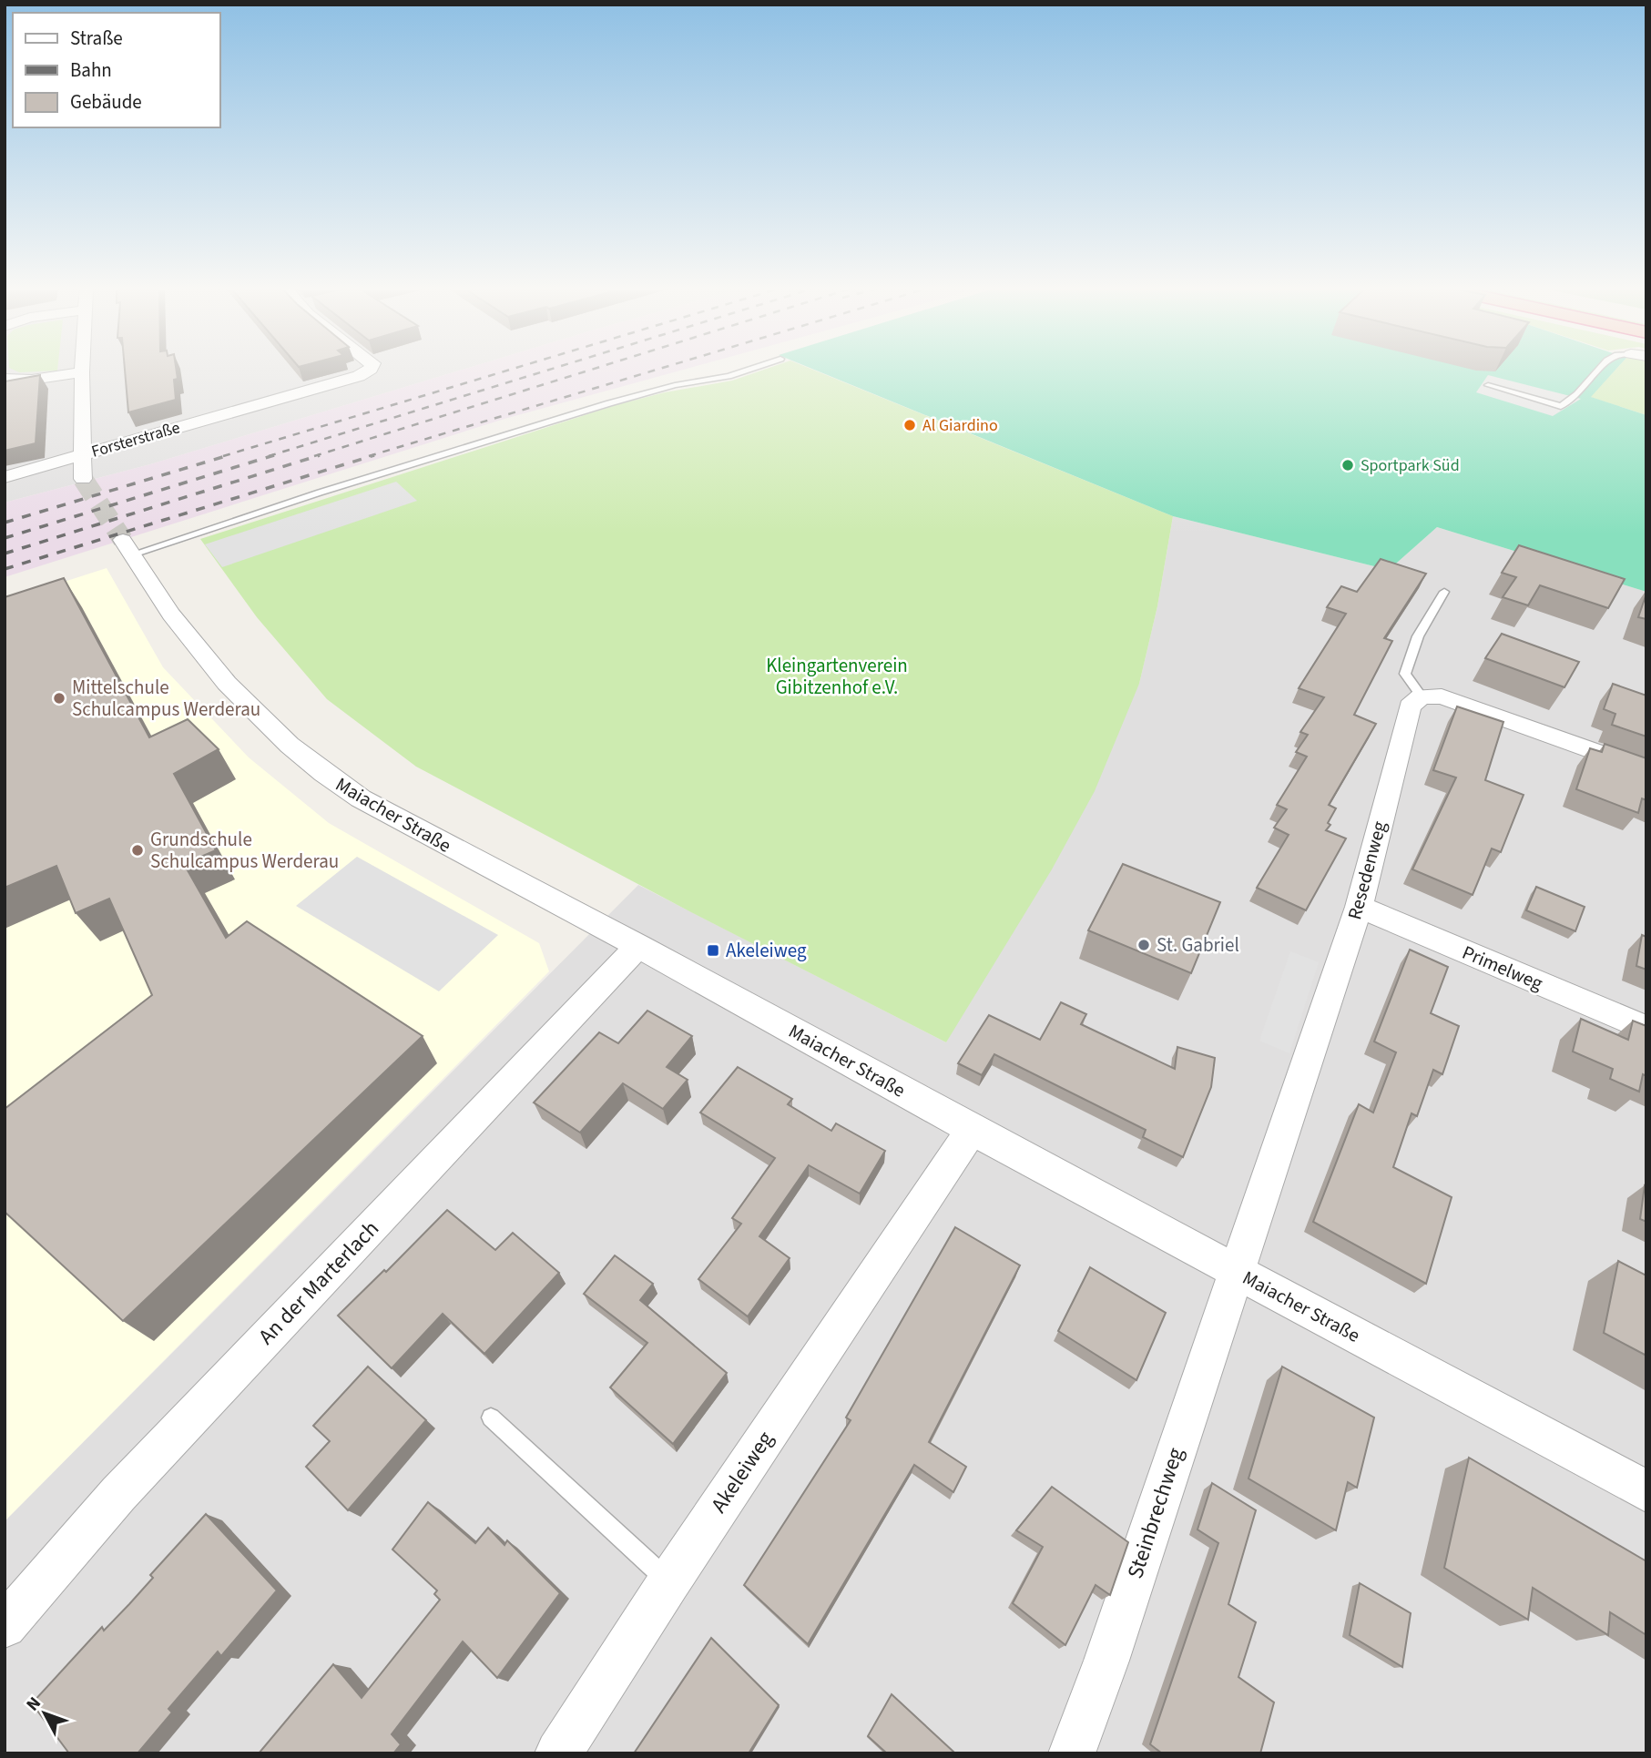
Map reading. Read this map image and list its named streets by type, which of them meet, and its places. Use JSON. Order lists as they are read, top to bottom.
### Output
{
  "streets": {
    "street": [
      "Forsterstraße",
      "Maiacher Straße",
      "Resedenweg",
      "Primelweg",
      "An der Marterlach",
      "Akeleiweg",
      "Steinbrechweg"
    ]
  },
  "crossings": [
    ["Maiacher Straße", "Resedenweg"],
    ["Maiacher Straße", "An der Marterlach"],
    ["Maiacher Straße", "Akeleiweg"],
    ["Maiacher Straße", "Steinbrechweg"],
    ["Resedenweg", "Primelweg"],
    ["Resedenweg", "Steinbrechweg"]
  ],
  "parks": ["Kleingartenverein Gibitzenhof e.V."],
  "places": {
    "other": [
      "Al Giardino",
      "Sportpark Süd",
      "Mittelschule Schulcampus Werderau",
      "Grundschule Schulcampus Werderau",
      "St. Gabriel"
    ],
    "transit": ["Akeleiweg"]
  },
  "legend": ["Straße", "Bahn", "Gebäude"],
  "north": "top left"
}
